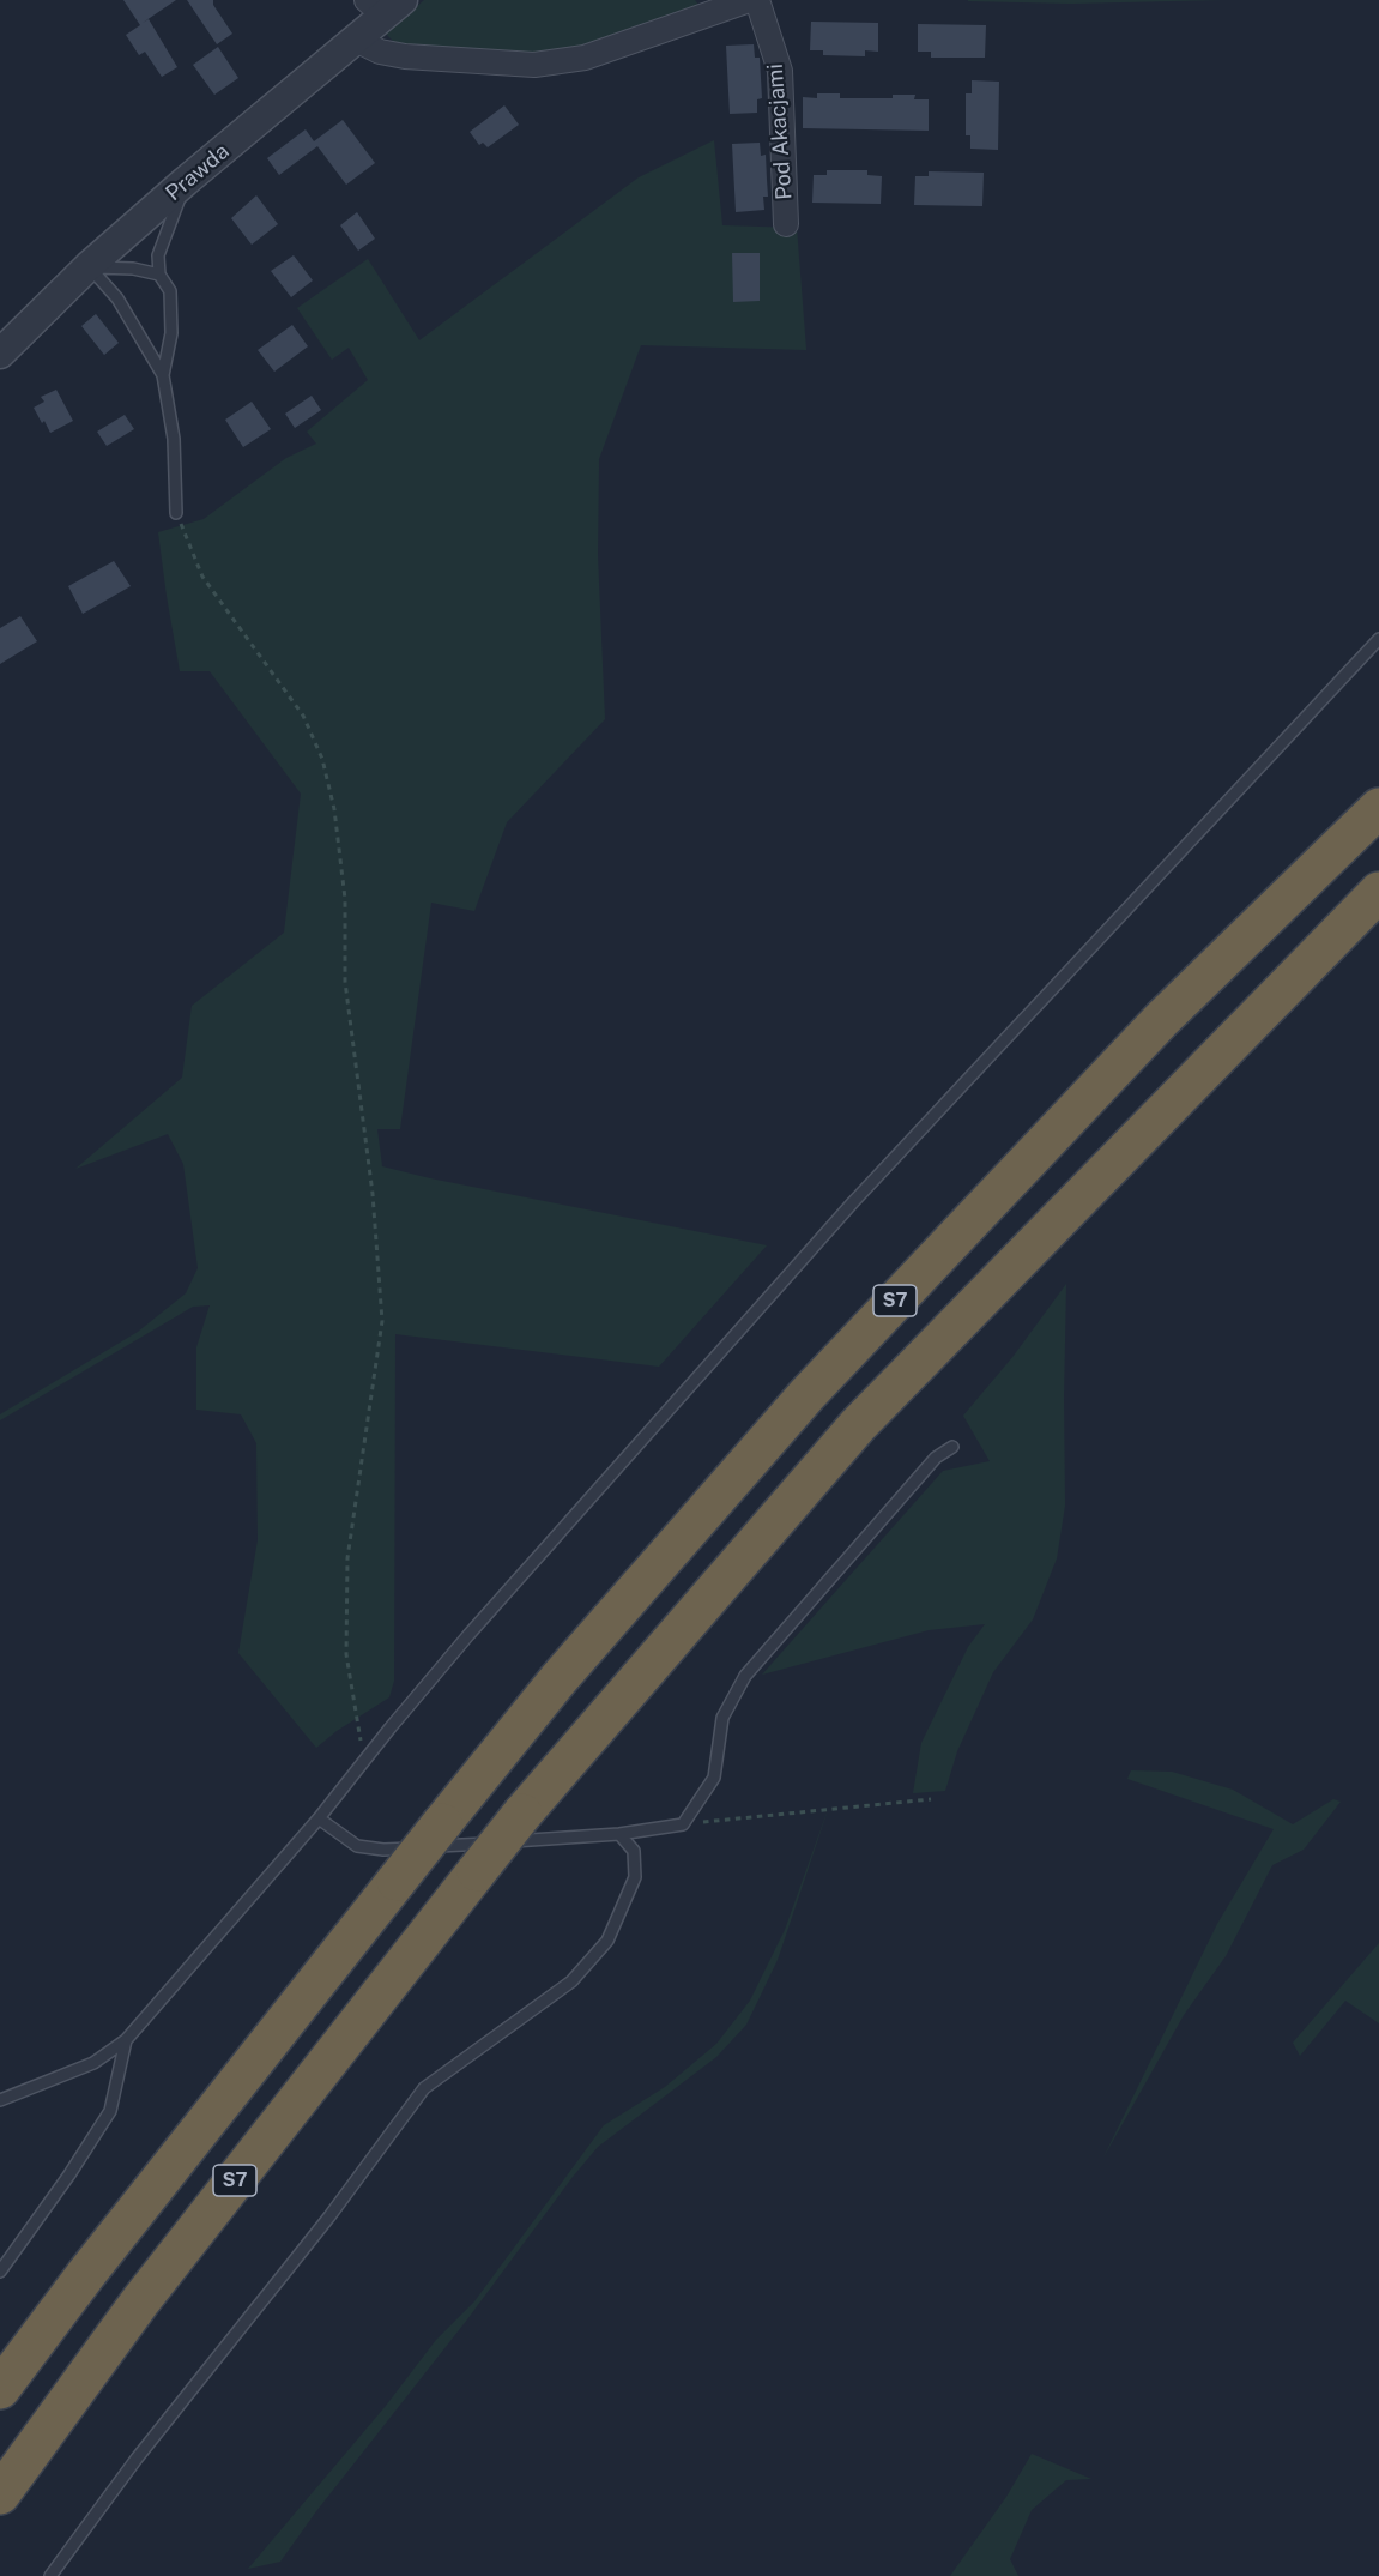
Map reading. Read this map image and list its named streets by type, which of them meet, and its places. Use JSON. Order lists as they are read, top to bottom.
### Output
{
  "streets": {
    "highway": ["S7"],
    "street": ["Pod Akacjami", "Prawda"]
  }
}
